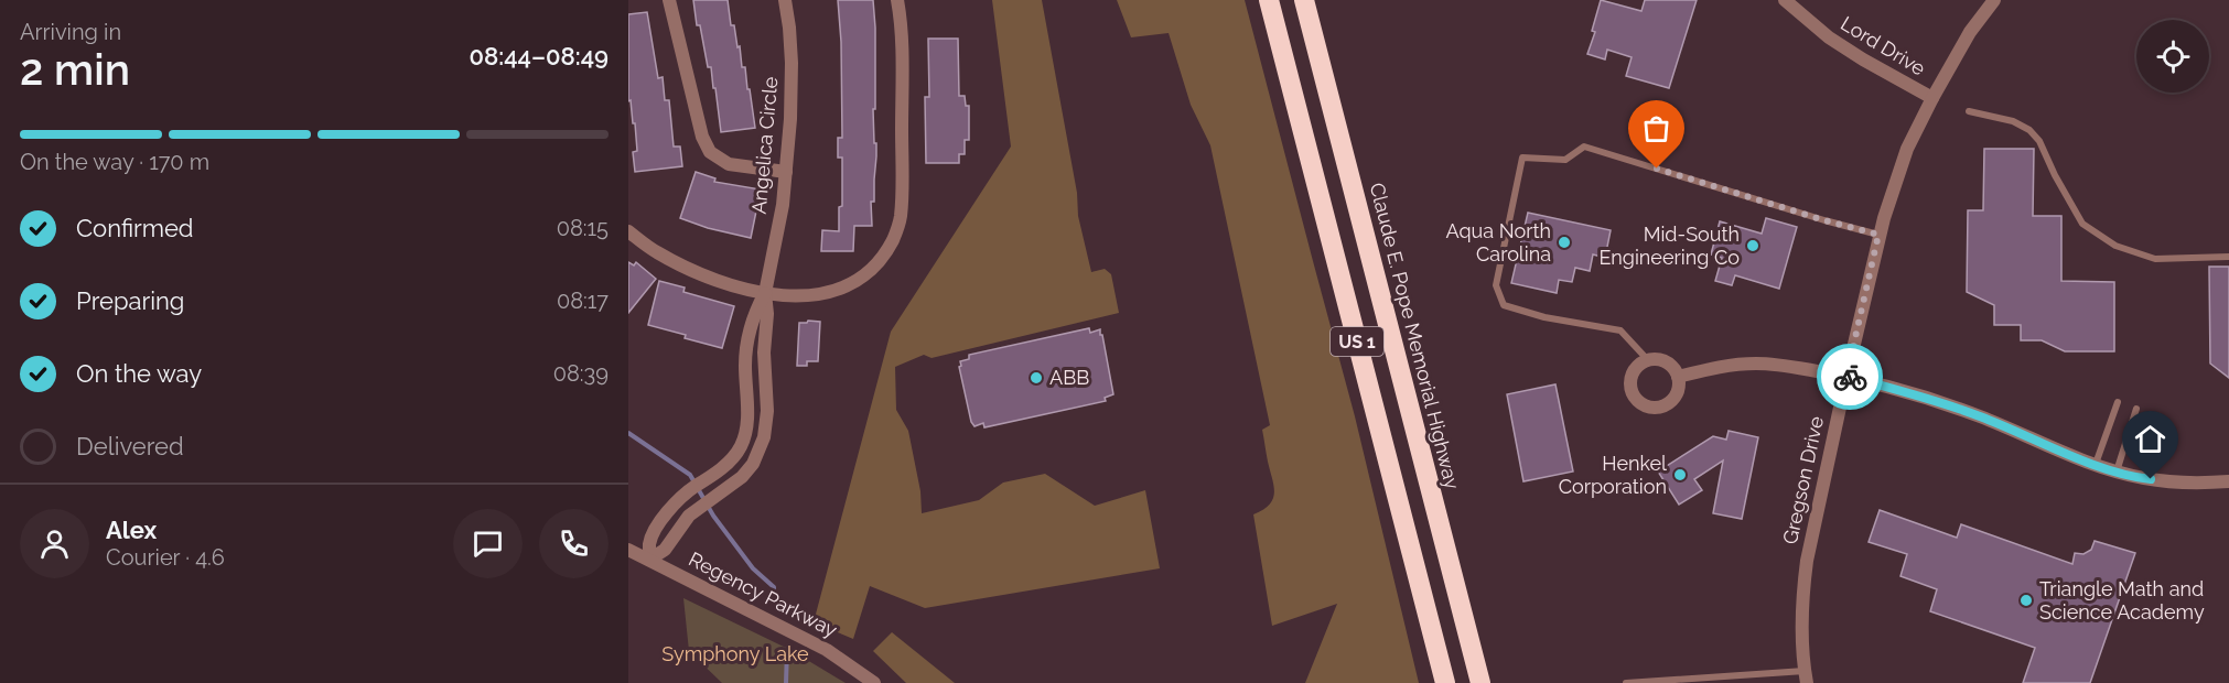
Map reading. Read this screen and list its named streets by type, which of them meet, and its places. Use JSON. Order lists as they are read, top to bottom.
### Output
{
  "streets": {
    "highway": ["Claude E. Pope Memorial Highway", "US 1"],
    "street": [
      "Lord Drive",
      "Angelica Circle",
      "Gregson Drive",
      "Regency Parkway"
    ]
  },
  "crossings": [
    ["Lord Drive", "Gregson Drive"],
    ["Angelica Circle", "Regency Parkway"]
  ],
  "parks": ["Symphony Lake"],
  "places": [
    "Aqua North Carolina",
    "Mid-South Engineering Co",
    "ABB",
    "Henkel Corporation",
    "Triangle Math and Science Academy"
  ],
  "page": {
    "heading": ["2 min", "Arriving in", "08:44–08:49"],
    "panel": ["Alex", "Courier · 4.6"],
    "bar": "On the way · 170 m",
    "list": [
      ["Confirmed", "08:15"],
      ["Preparing", "08:17"],
      ["On the way", "08:39"],
      "Delivered"
    ]
  }
}
